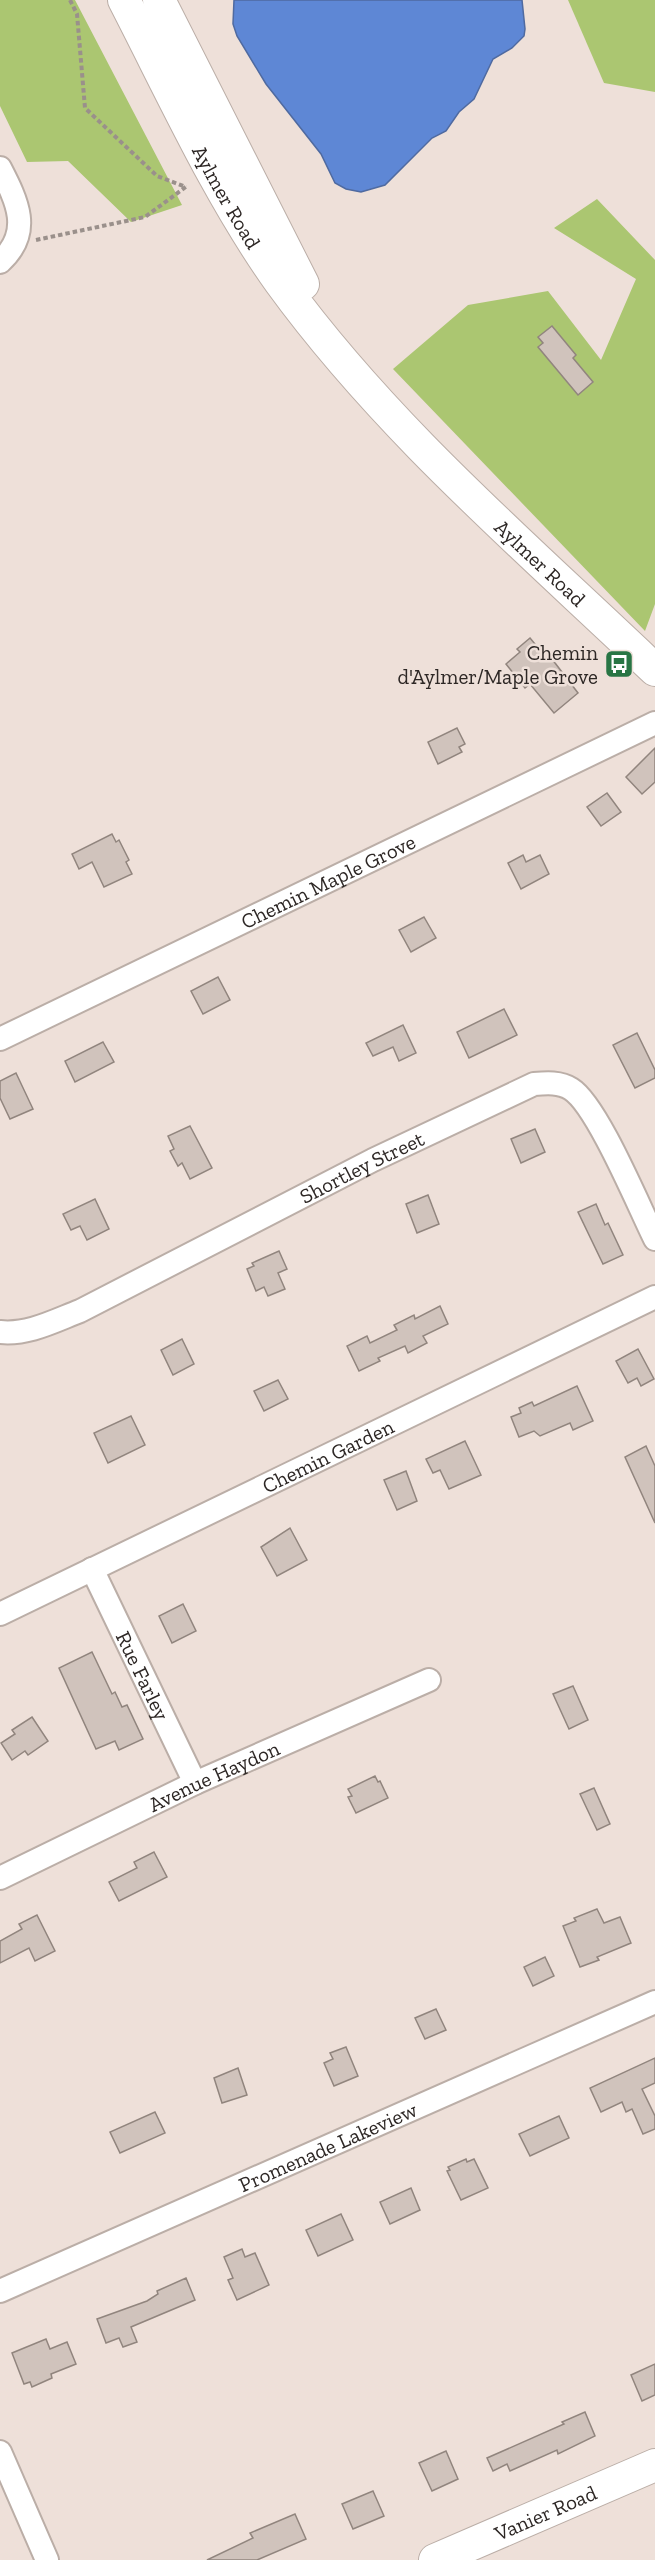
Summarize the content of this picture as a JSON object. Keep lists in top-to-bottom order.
{
  "streets": {
    "main road": ["Aylmer Road", "Vanier Road"],
    "street": [
      "Chemin Maple Grove",
      "Shortley Street",
      "Chemin Garden",
      "Rue Farley",
      "Avenue Haydon",
      "Promenade Lakeview"
    ]
  },
  "crossings": [
    ["Chemin Garden", "Rue Farley"],
    ["Rue Farley", "Avenue Haydon"]
  ],
  "places": {
    "bus stop": ["Chemin d'Aylmer/Maple Grove"]
  }
}
